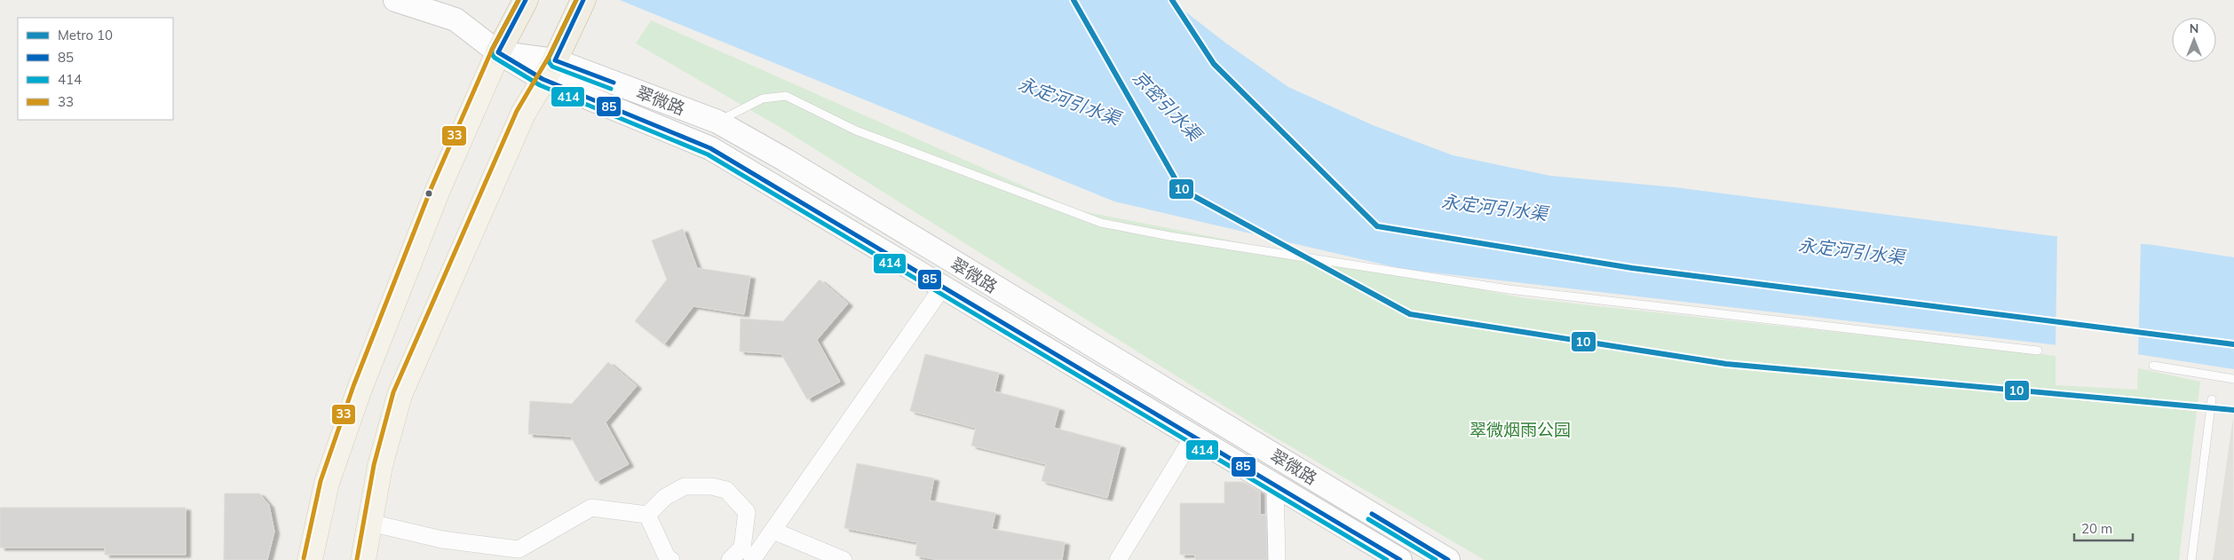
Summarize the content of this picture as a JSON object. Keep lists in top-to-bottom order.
{
  "streets": {
    "main road": ["翠微路"]
  },
  "water": ["永定河引水渠", "京密引水渠"],
  "parks": ["翠微烟雨公园"],
  "lines": [
    "metro line 10",
    "transit line 85",
    "transit line 414",
    "transit line 33"
  ],
  "legend": [
    "Metro 10",
    "85",
    "414",
    "33"
  ],
  "scale_bar": "20 m",
  "north": "top"
}
